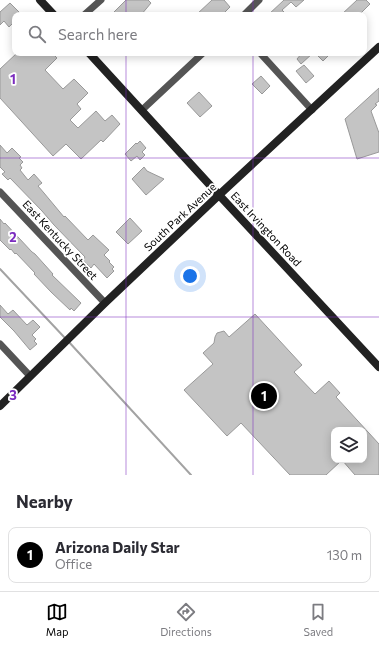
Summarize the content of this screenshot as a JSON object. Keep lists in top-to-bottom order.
{
  "streets": {
    "main road": ["South Park Avenue", "East Irvington Road"],
    "street": ["East Kentucky Street"]
  },
  "crossings": [
    ["South Park Avenue", "East Irvington Road"],
    ["South Park Avenue", "East Kentucky Street"]
  ],
  "page": {
    "search": "Search here",
    "pins": "1",
    "heading": "Nearby",
    "list": [
      {
        "mark": "1",
        "name": "Arizona Daily Star",
        "note": "Office",
        "value": "130 m"
      }
    ],
    "nav": ["Map", "Directions", "Saved"]
  },
  "grid": {
    "rows": ["1", "2", "3"]
  }
}
